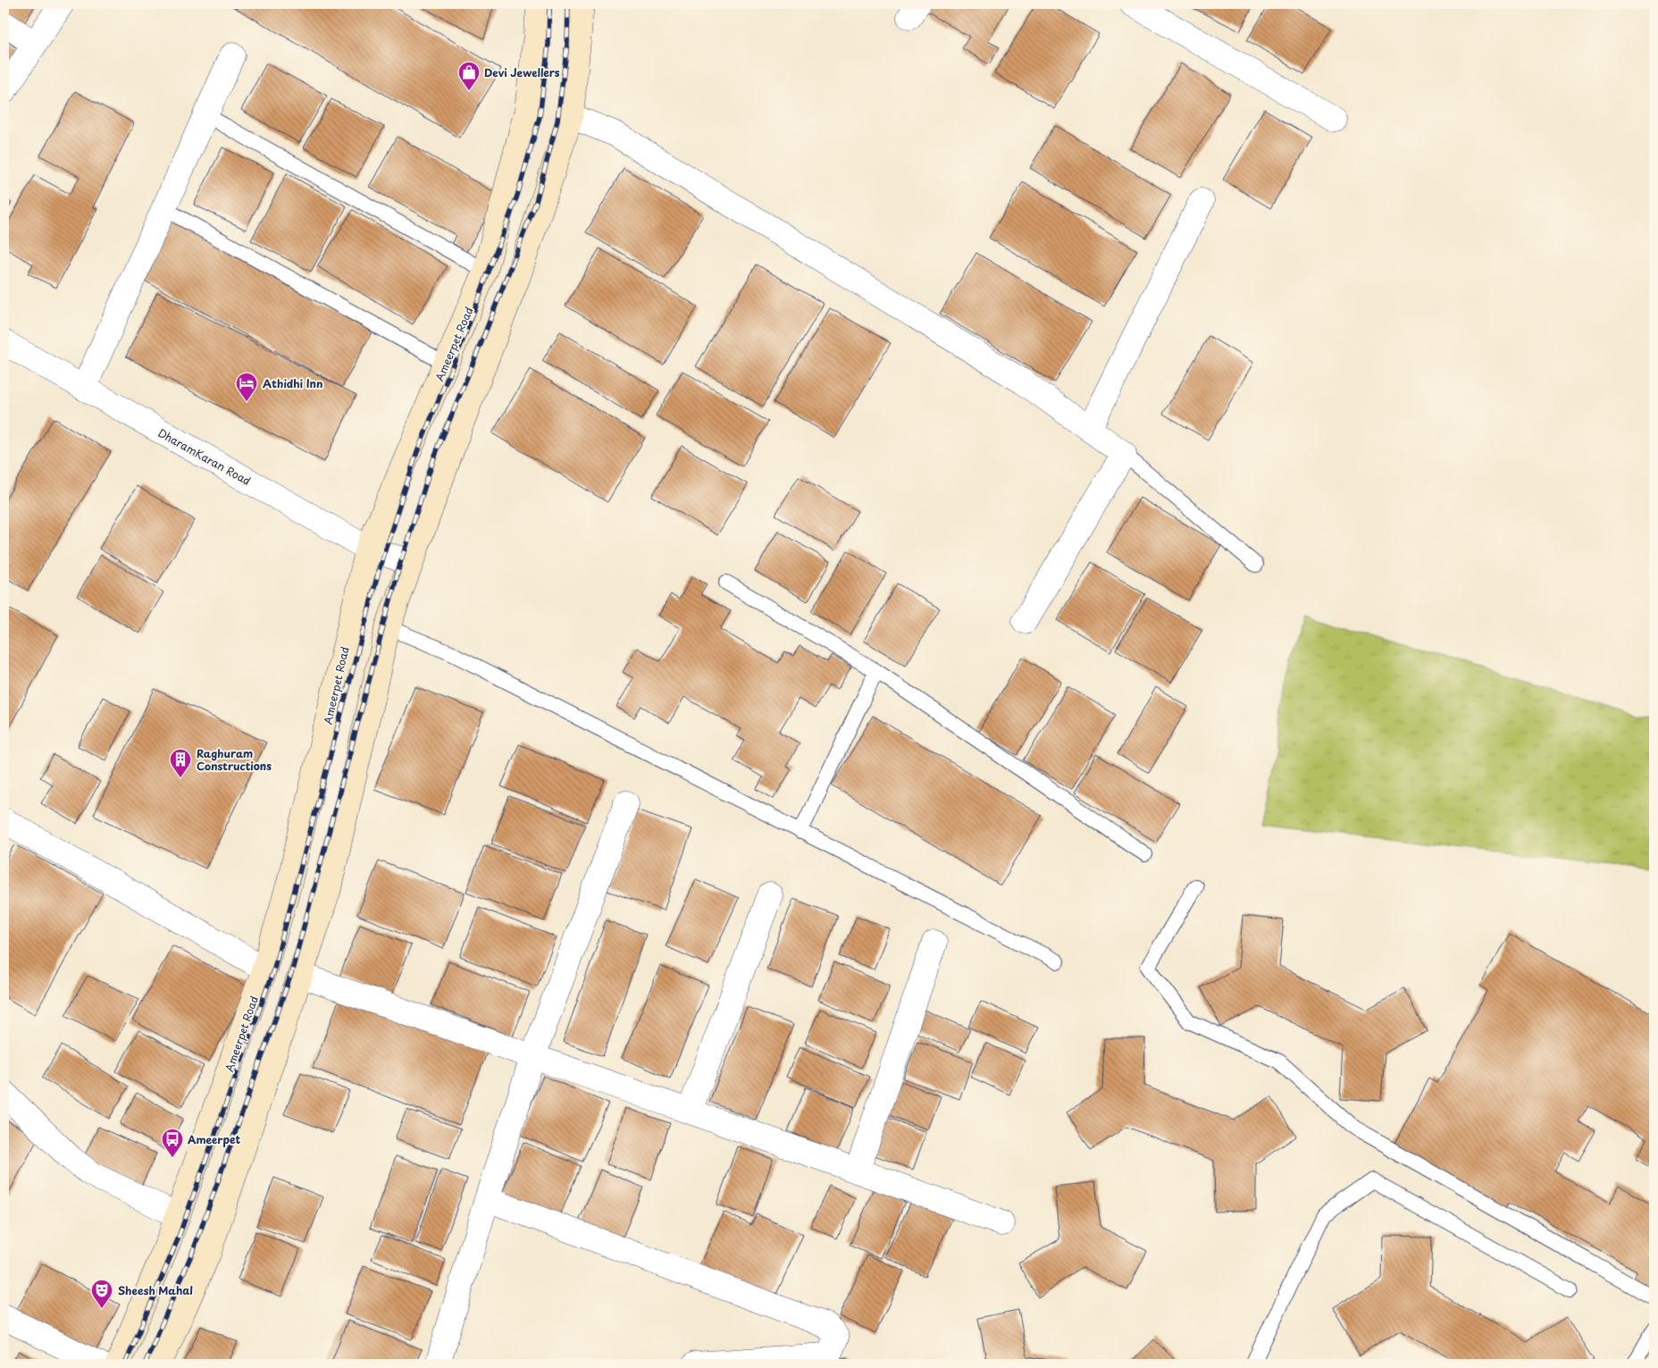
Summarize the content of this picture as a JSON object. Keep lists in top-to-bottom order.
{
  "streets": {
    "main road": ["Ameerpet Road"],
    "street": ["DharamKaran Road"]
  },
  "crossings": [
    ["Ameerpet Road", "DharamKaran Road"]
  ],
  "places": {
    "shop": ["Devi Jewellers"],
    "hotel": ["Athidhi Inn"],
    "building": ["Raghuram Constructions"],
    "bus stop": ["Ameerpet"],
    "theatre": ["Sheesh Mahal"]
  }
}
